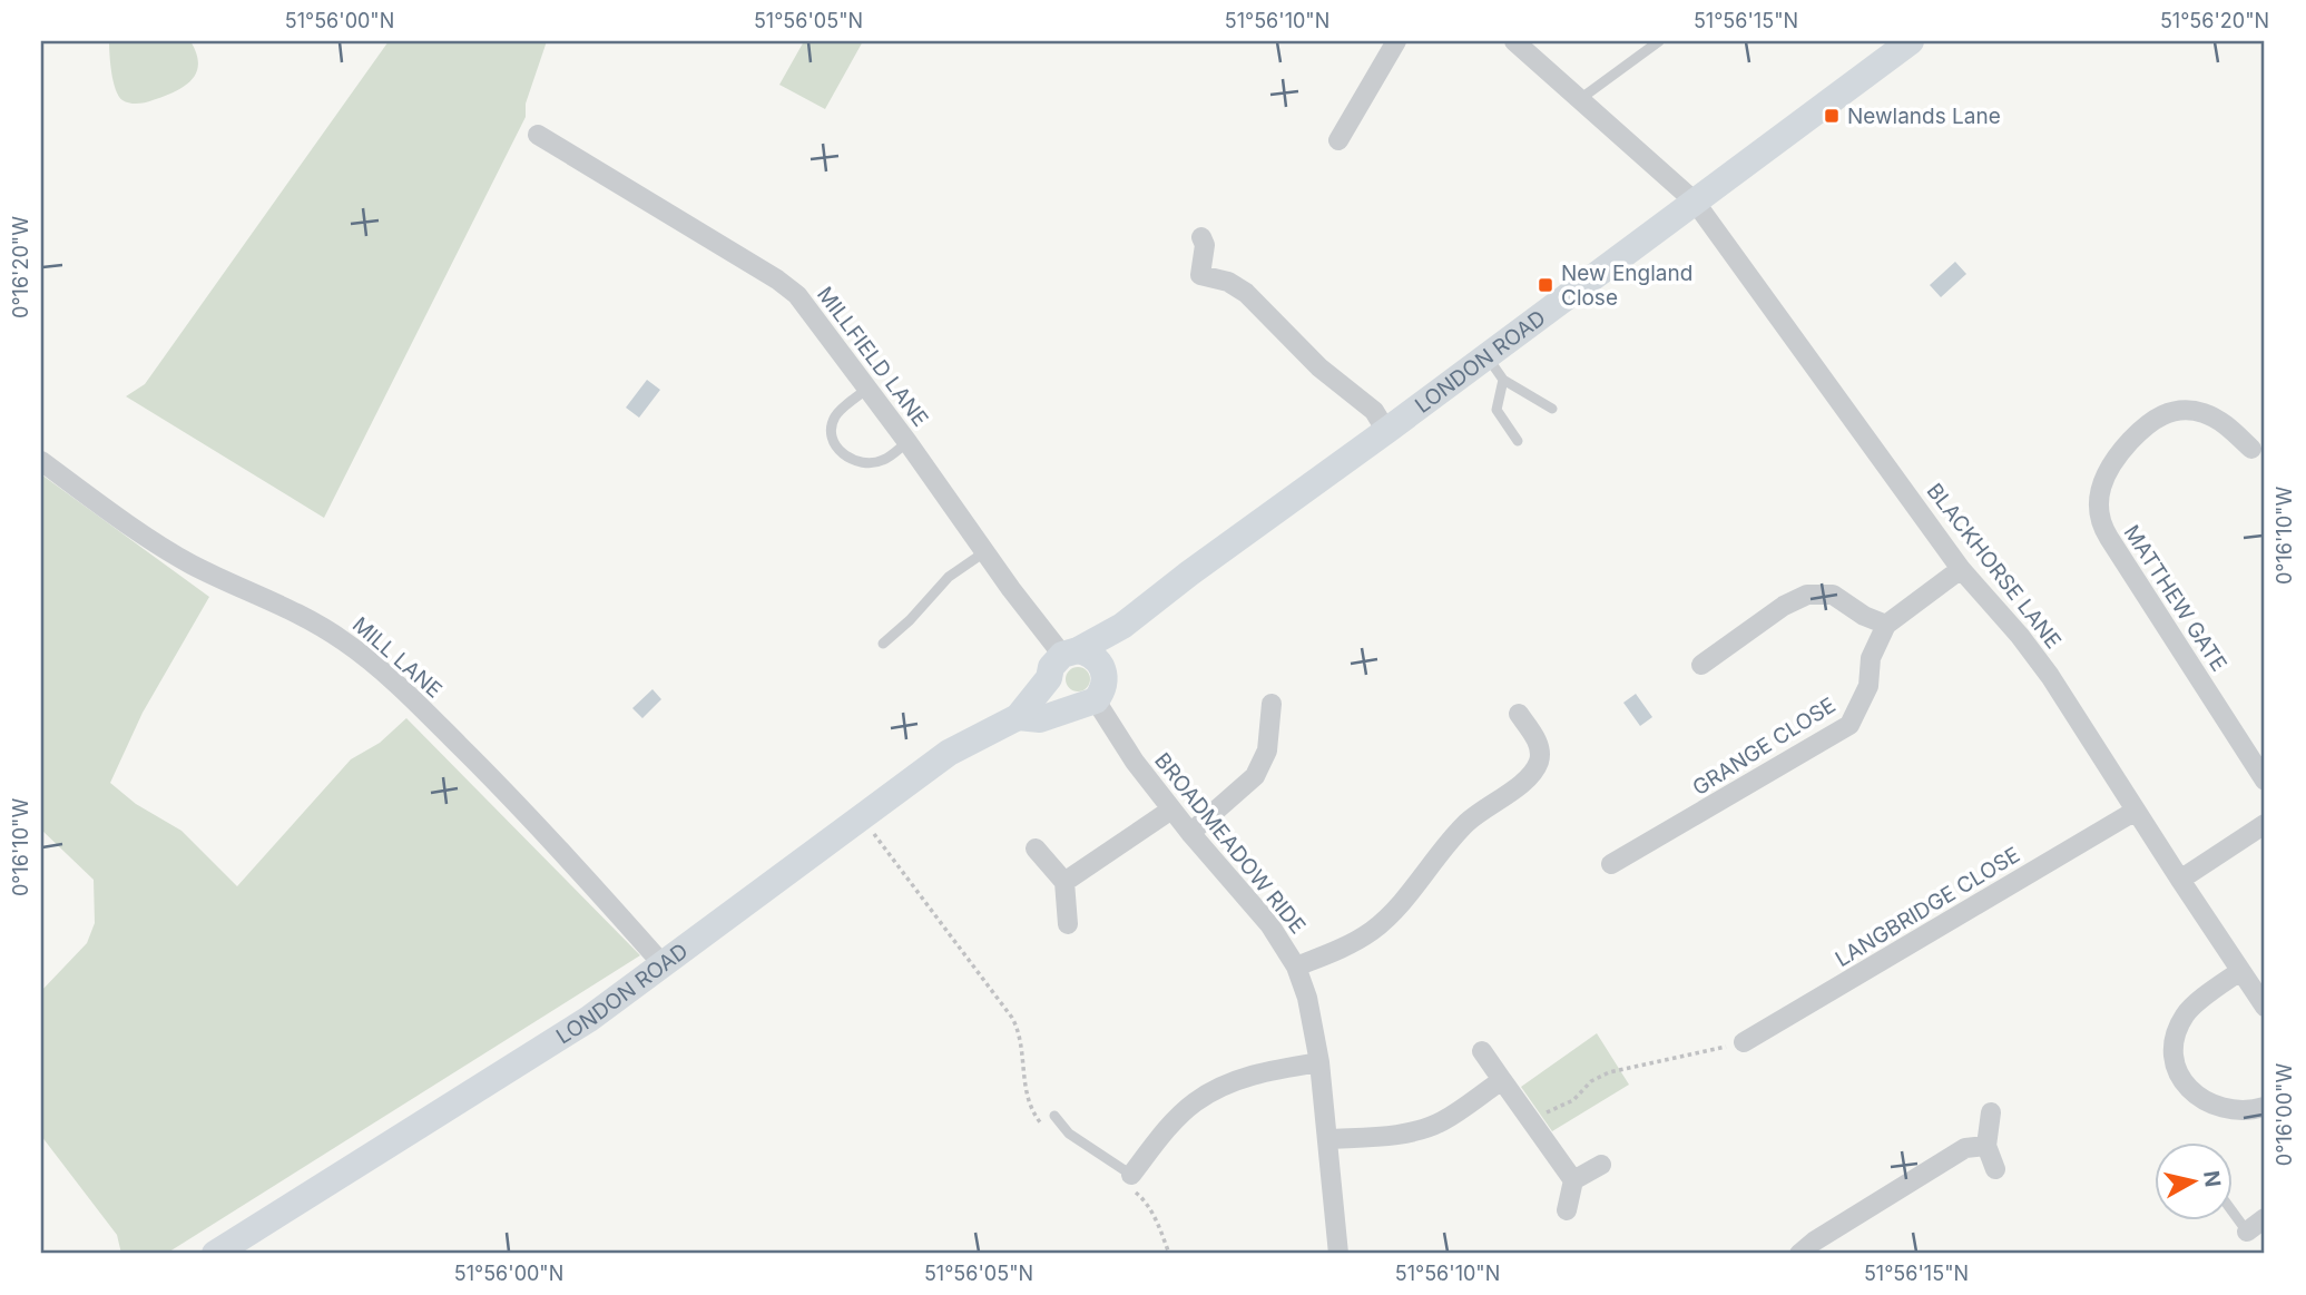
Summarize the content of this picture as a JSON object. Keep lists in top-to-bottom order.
{
  "streets": {
    "main road": ["LONDON ROAD"],
    "street": [
      "MILLFIELD LANE",
      "BLACKHORSE LANE",
      "MATTHEW GATE",
      "MILL LANE",
      "GRANGE CLOSE",
      "BROADMEADOW RIDE",
      "LANGBRIDGE CLOSE"
    ]
  },
  "crossings": [
    ["MILLFIELD LANE", "LONDON ROAD"],
    ["MILLFIELD LANE", "BROADMEADOW RIDE"],
    ["LONDON ROAD", "BLACKHORSE LANE"],
    ["LONDON ROAD", "MILL LANE"],
    ["LONDON ROAD", "BROADMEADOW RIDE"],
    ["BLACKHORSE LANE", "GRANGE CLOSE"],
    ["BLACKHORSE LANE", "LANGBRIDGE CLOSE"]
  ],
  "places": {
    "transit": ["Newlands Lane", "New England Close"]
  },
  "north": "right",
  "coordinates": [
    "51°56'00\"N",
    "51°56'05\"N",
    "51°56'10\"N",
    "51°56'15\"N",
    "51°56'20\"N",
    "0°16'20\"W",
    "0°16'10\"W",
    "0°16'00\"W"
  ]
}
